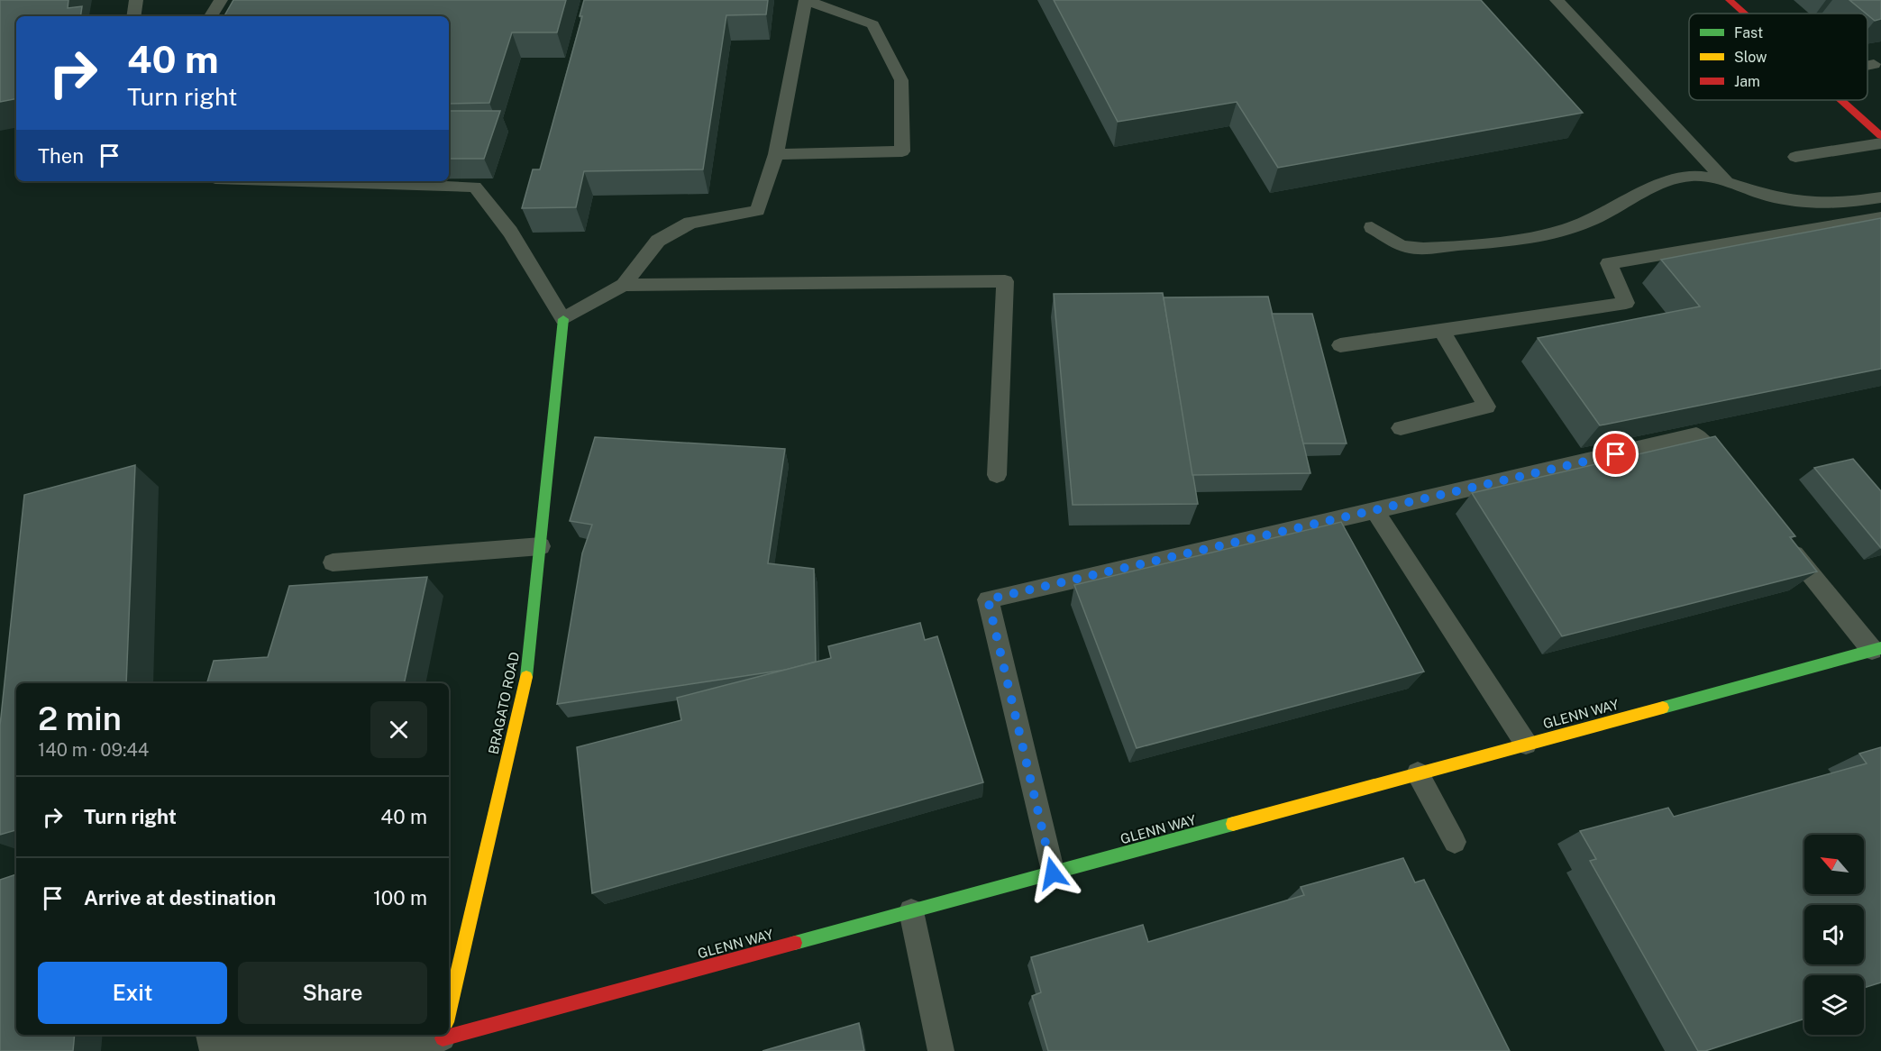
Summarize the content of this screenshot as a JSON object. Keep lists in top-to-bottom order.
{
  "streets": {
    "street": ["BRAGATO ROAD", "GLENN WAY"]
  },
  "legend": ["Fast", "Slow", "Jam"],
  "north": "top left",
  "page": {
    "turn": ["40 m", "Turn right"],
    "then": "Then",
    "heading": ["2 min", "140 m · 09:44"],
    "list": [
      {
        "name": "Turn right",
        "value": "40 m"
      },
      {
        "name": "Arrive at destination",
        "value": "100 m"
      }
    ],
    "buttons": ["Exit", "Share"]
  }
}
